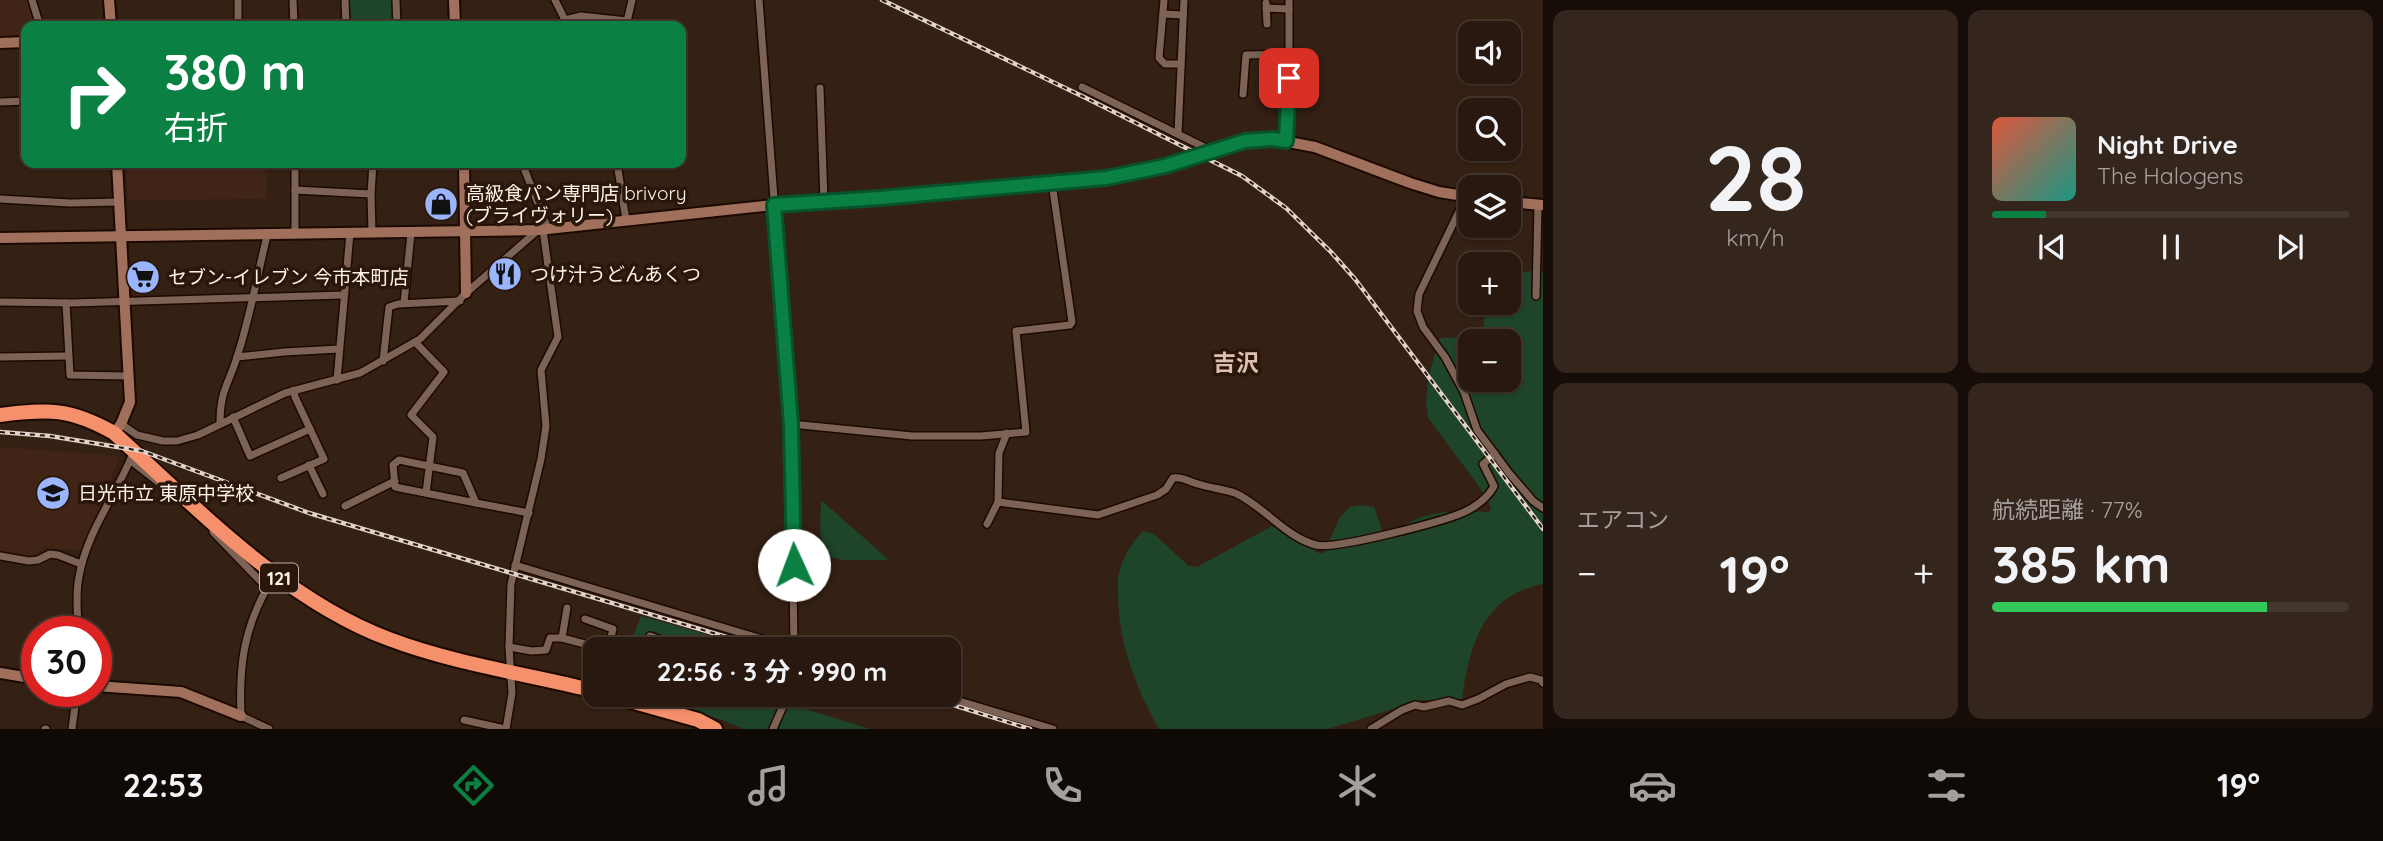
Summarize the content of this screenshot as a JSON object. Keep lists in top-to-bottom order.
{
  "streets": {
    "highway": ["121"]
  },
  "districts": ["吉沢"],
  "places": {
    "shop": ["高級食パン専門店 brivory (ブライヴォリー)"],
    "restaurant": ["つけ汁うどんあくつ"],
    "supermarket": ["セブン-イレブン 今市本町店"],
    "school or university": ["日光市立 東原中学校"]
  },
  "page": {
    "tile": [
      ["28", "km/h"],
      "エアコン",
      ["航続距離 · 77%", "385 km"]
    ],
    "map_buttons": ["+", "−"],
    "turn": ["380 m", "右折"],
    "song": ["Night Drive", "The Halogens"],
    "heat": ["−", "19°", "+"],
    "limit": "30",
    "trip": "22:56 · 3 分 · 990 m",
    "tabs": ["22:53", "19°"]
  }
}
